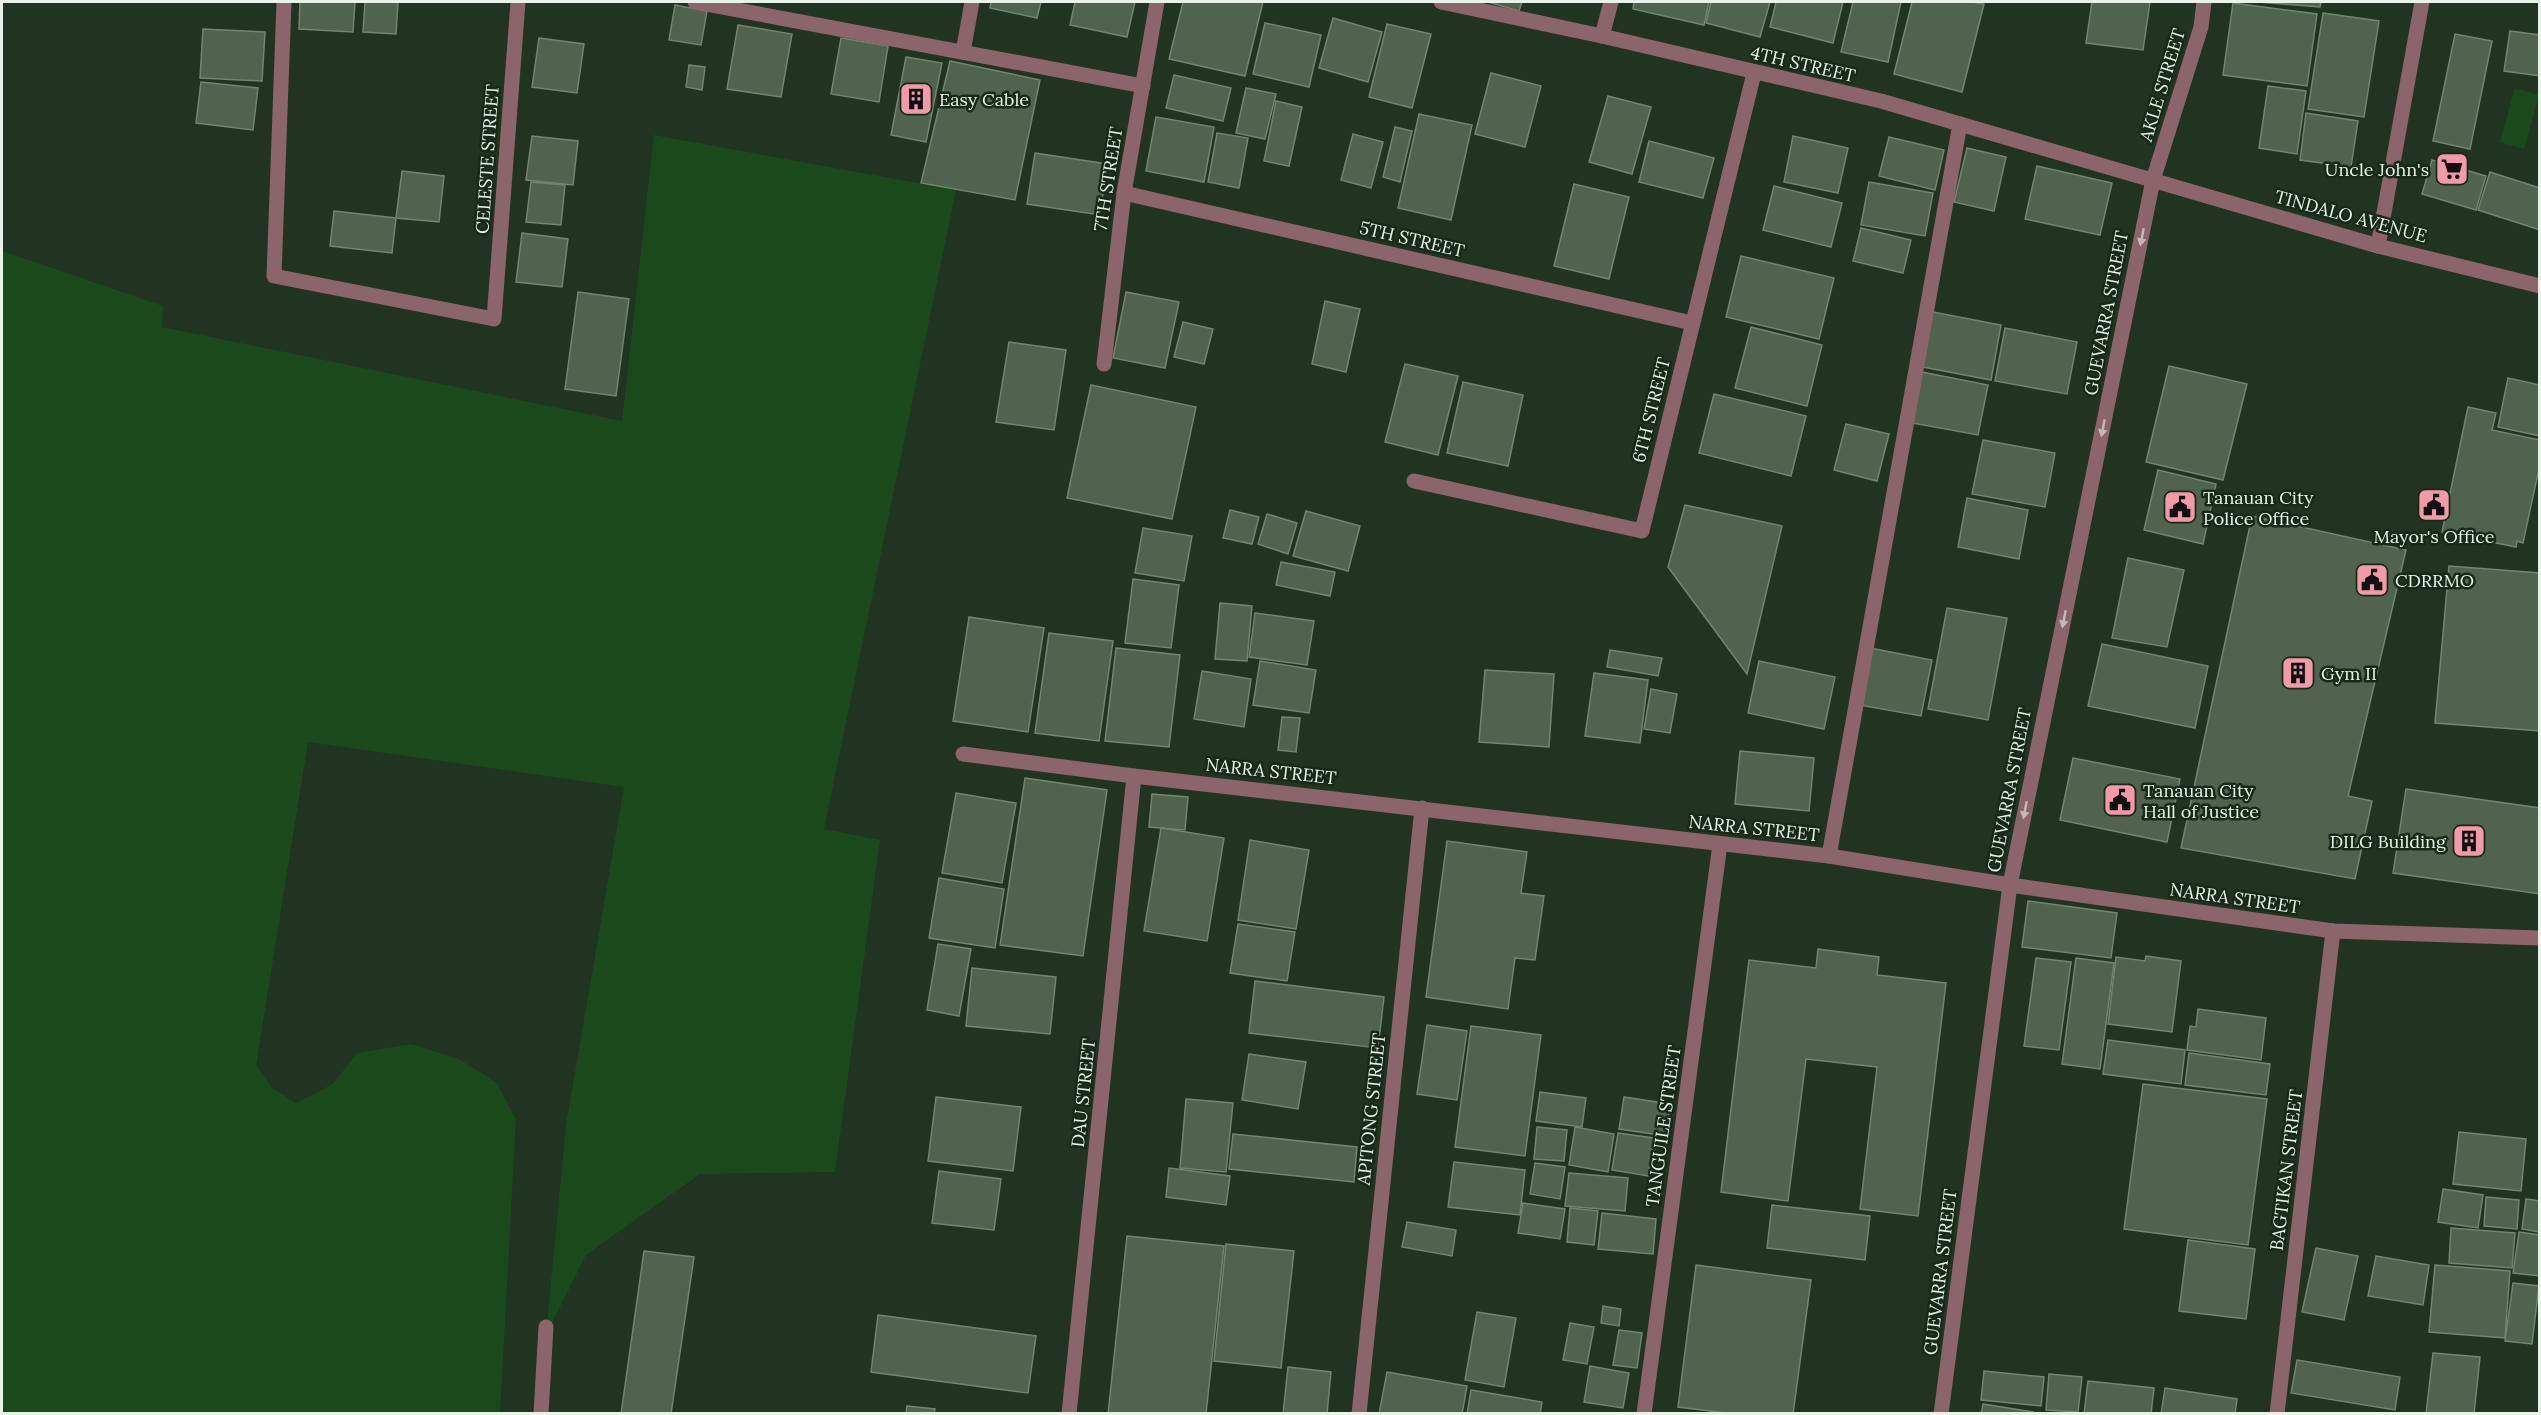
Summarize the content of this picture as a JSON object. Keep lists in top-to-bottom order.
{
  "streets": {
    "street": [
      "4TH STREET",
      "AKLE STREET",
      "CELESTE STREET",
      "7TH STREET",
      "TINDALO AVENUE",
      "5TH STREET",
      "GUEVARRA STREET",
      "6TH STREET",
      "NARRA STREET",
      "DAU STREET",
      "APITONG STREET",
      "TANGUILE STREET",
      "BAGTIKAN STREET"
    ]
  },
  "crossings": [
    ["4TH STREET", "AKLE STREET"],
    ["4TH STREET", "TINDALO AVENUE"],
    ["4TH STREET", "GUEVARRA STREET"],
    ["4TH STREET", "6TH STREET"],
    ["AKLE STREET", "TINDALO AVENUE"],
    ["AKLE STREET", "GUEVARRA STREET"],
    ["7TH STREET", "5TH STREET"],
    ["TINDALO AVENUE", "GUEVARRA STREET"],
    ["5TH STREET", "6TH STREET"],
    ["GUEVARRA STREET", "NARRA STREET"],
    ["NARRA STREET", "DAU STREET"],
    ["NARRA STREET", "APITONG STREET"],
    ["NARRA STREET", "TANGUILE STREET"],
    ["NARRA STREET", "BAGTIKAN STREET"]
  ],
  "one_way": ["GUEVARRA STREET"],
  "places": {
    "building": ["Easy Cable", "Gym II", "DILG Building"],
    "supermarket": ["Uncle John's"],
    "public building": [
      "Mayor's Office",
      "Tanauan City Police Office",
      "CDRRMO",
      "Tanauan City Hall of Justice"
    ]
  }
}
